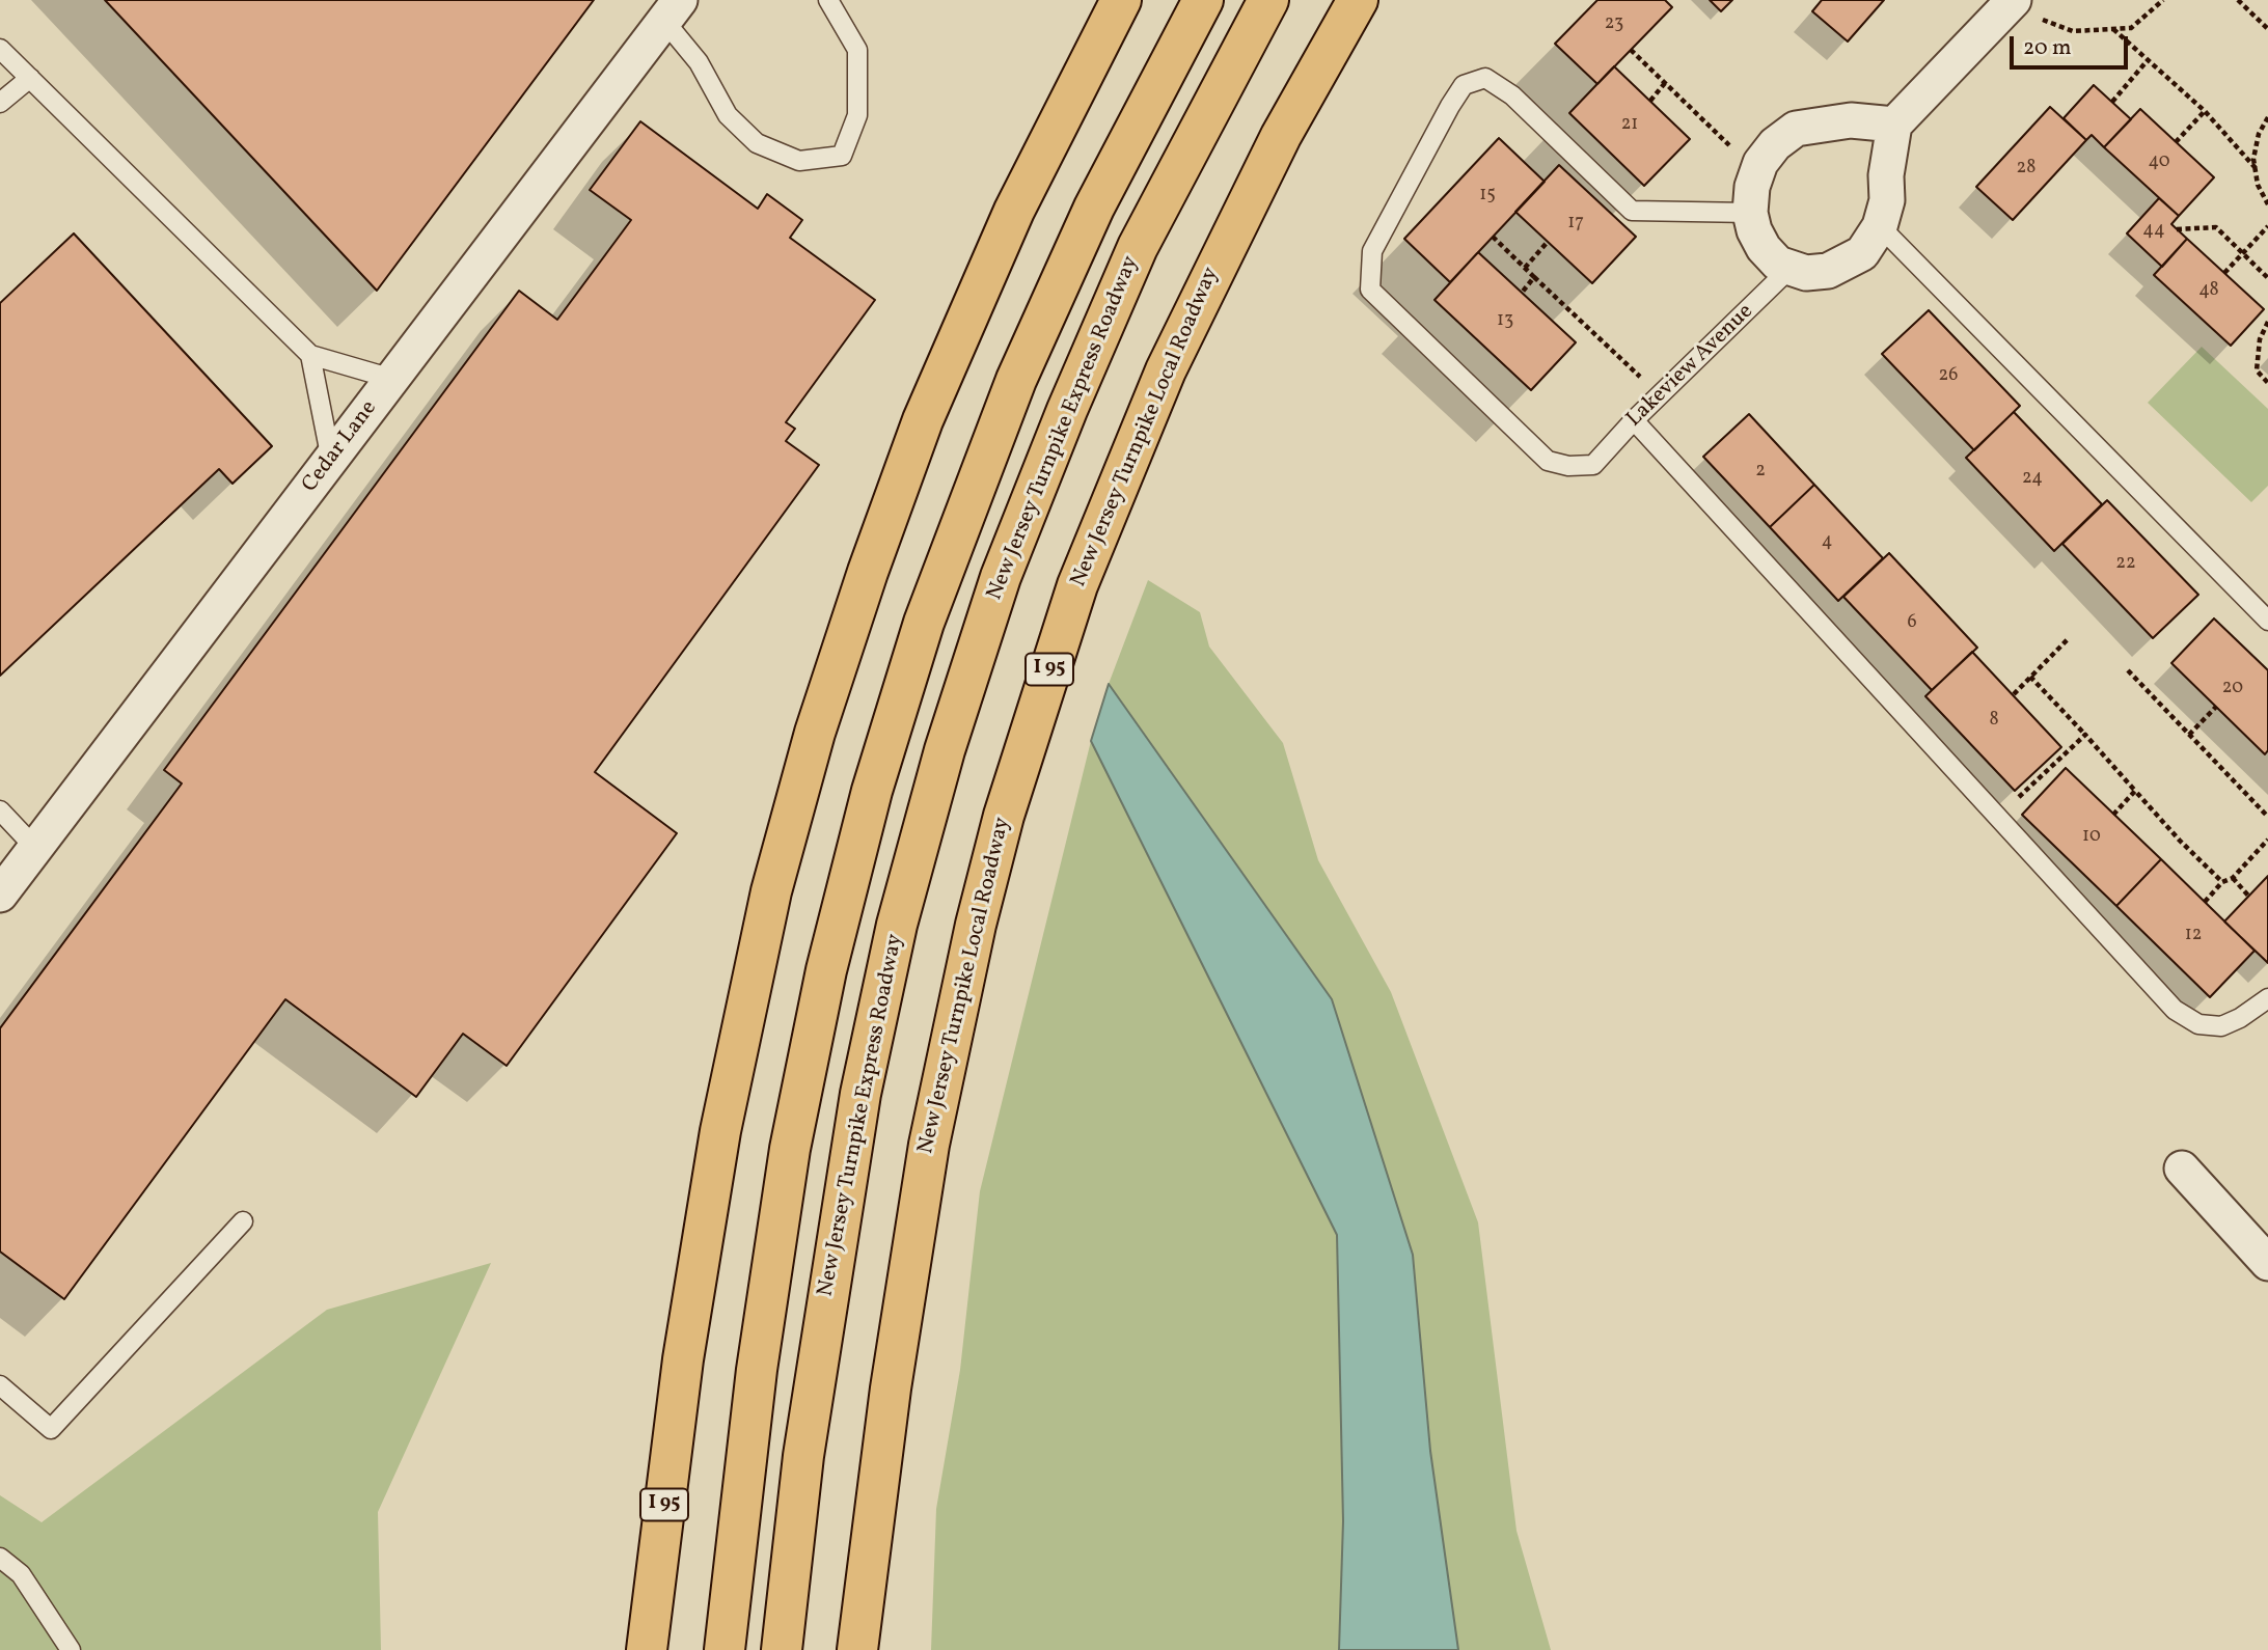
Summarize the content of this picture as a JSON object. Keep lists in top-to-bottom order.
{
  "streets": {
    "highway": ["New Jersey Turnpike Local Roadway", "New Jersey Turnpike Express Roadway", "I 95"],
    "street": ["Cedar Lane"],
    "lane": ["Lakeview Avenue"]
  },
  "house_numbers": [
    "23",
    "21",
    "40",
    "28",
    "15",
    "17",
    "44",
    "48",
    "13",
    "26",
    "2",
    "24",
    "4",
    "22",
    "6",
    "20",
    "8",
    "10",
    "12"
  ],
  "scale_bar": "20 m"
}
